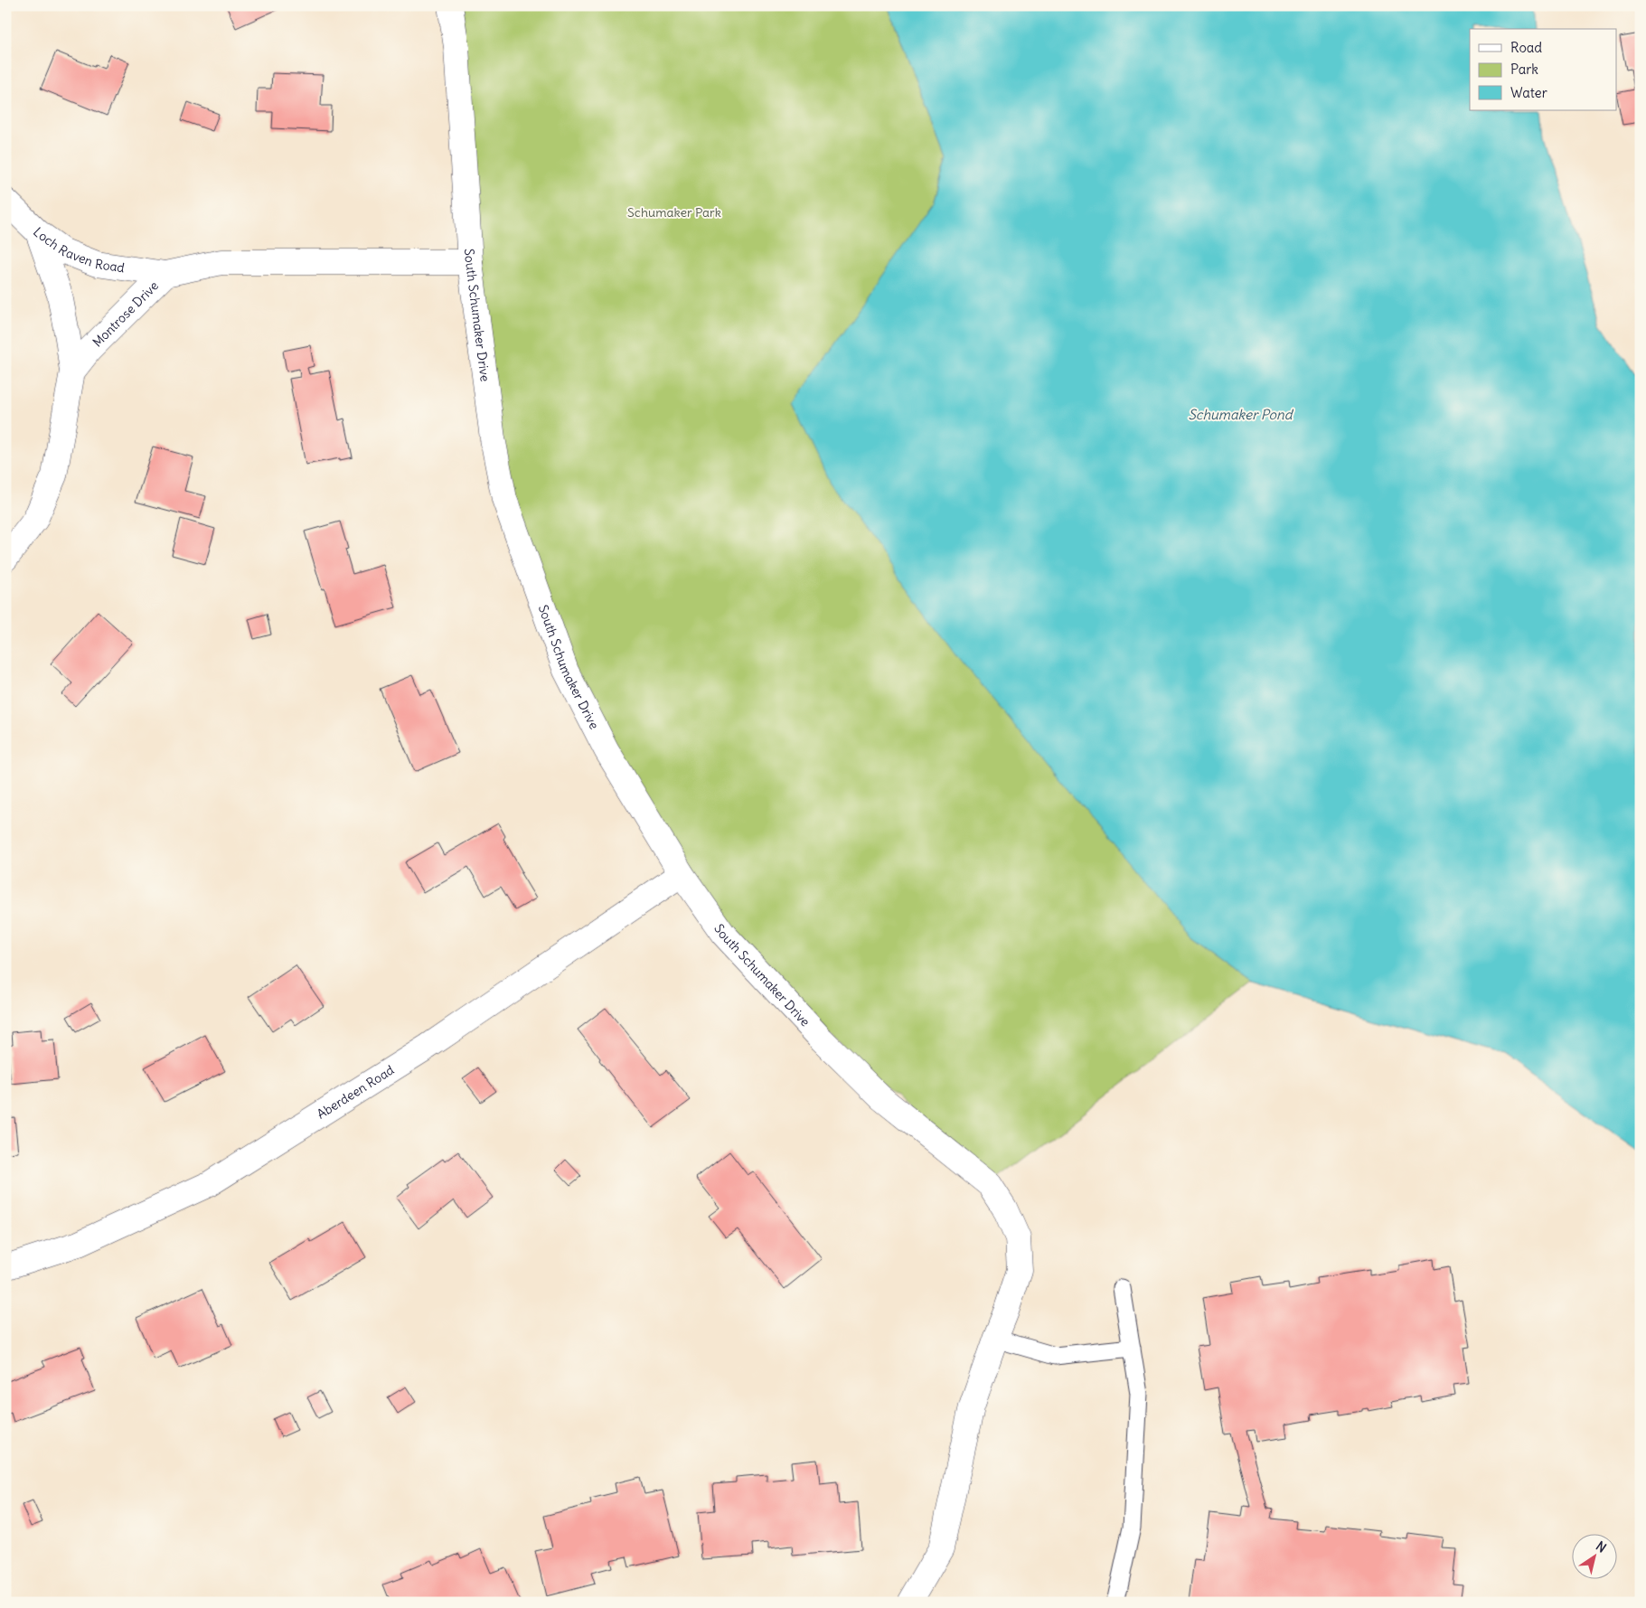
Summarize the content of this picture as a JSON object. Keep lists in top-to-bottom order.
{
  "streets": {
    "street": [
      "Loch Raven Road",
      "Montrose Drive",
      "South Schumaker Drive",
      "Aberdeen Road"
    ]
  },
  "crossings": [
    ["Loch Raven Road", "Montrose Drive"],
    ["Montrose Drive", "South Schumaker Drive"],
    ["South Schumaker Drive", "Aberdeen Road"]
  ],
  "water": ["Schumaker Pond"],
  "parks": ["Schumaker Park"],
  "legend": ["Road", "Park", "Water"],
  "north": "top right"
}
